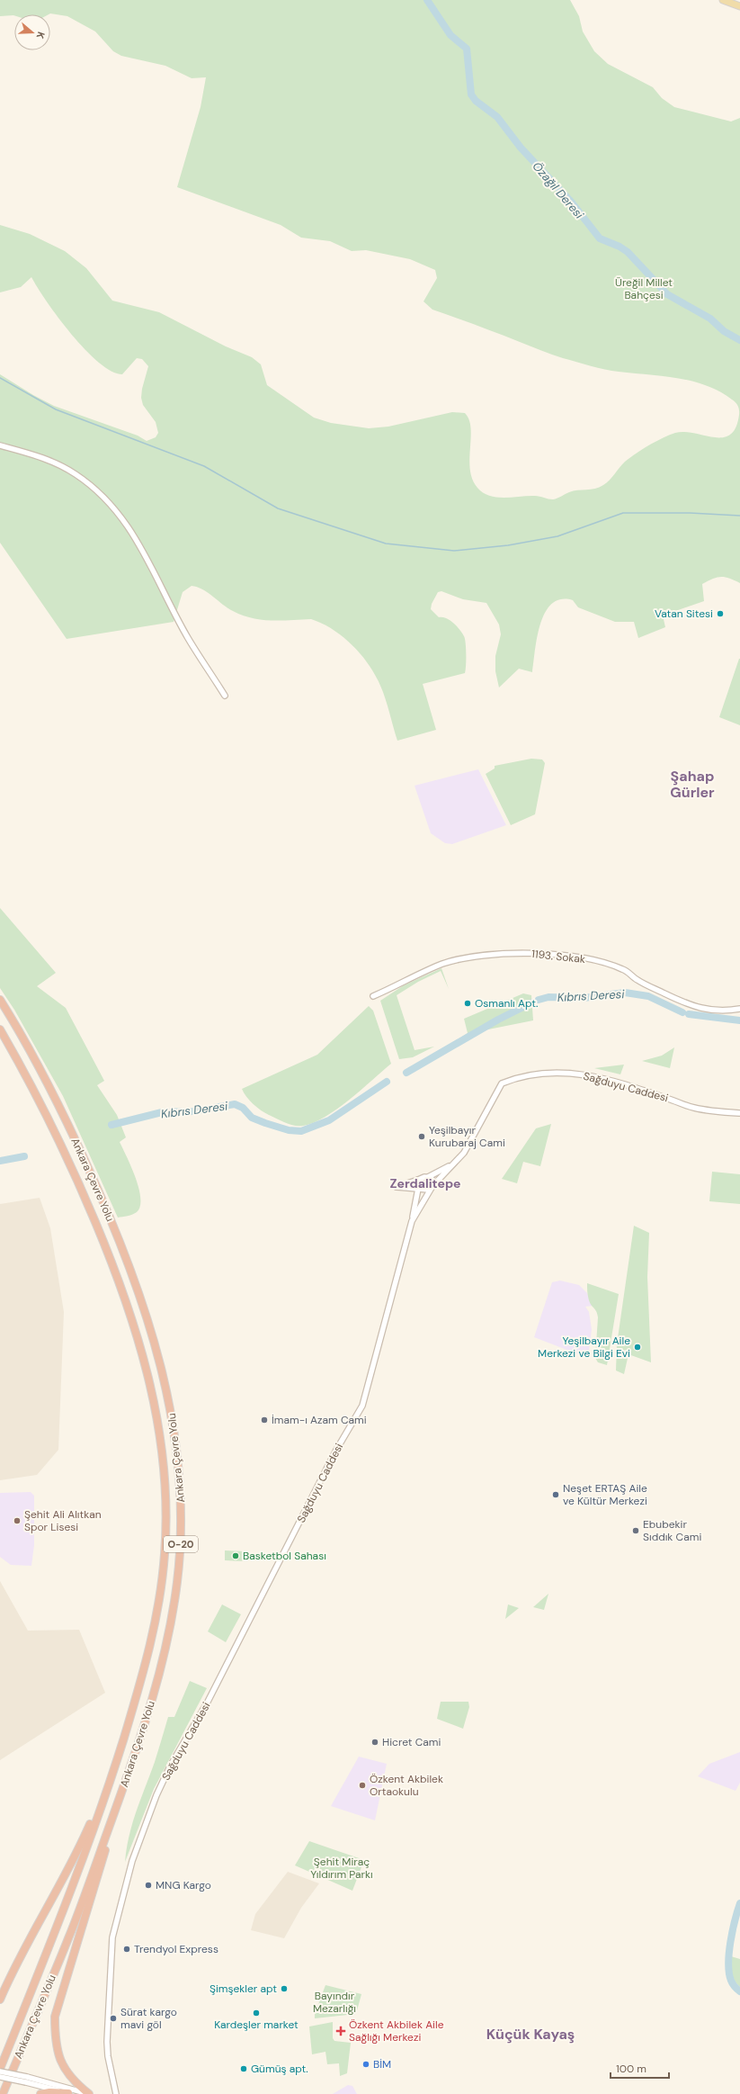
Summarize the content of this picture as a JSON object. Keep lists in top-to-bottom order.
{
  "streets": {
    "highway": ["Ankara Çevre Yolu", "O-20"],
    "street": ["1193. Sokak", "Sağduyu Caddesi"]
  },
  "districts": ["Şahap Gürler", "Zerdalitepe", "Küçük Kayaş"],
  "water": ["Özağıl Deresi", "Kıbrıs Deresi"],
  "parks": ["Üreğil Millet Bahçesi", "Şehit Miraç Yıldırım Parkı", "Bayındır Mezarlığı"],
  "places": {
    "other": [
      "Vatan Sitesi",
      "Osmanlı Apt.",
      "Yeşilbayır Kurubaraj Cami",
      "Yeşilbayır Aile Merkezi ve Bilgi Evi",
      "İmam-ı Azam Cami",
      "Neşet ERTAŞ Aile ve Kültür Merkezi",
      "Şehit Ali Alıtkan Spor Lisesi",
      "Ebubekir Sıddık Cami",
      "Basketbol Sahası",
      "Hicret Cami",
      "Özkent Akbilek Ortaokulu",
      "MNG Kargo",
      "Trendyol Express",
      "Şimşekler apt",
      "Kardeşler market",
      "Sürat kargo mavi göl",
      "BİM",
      "Gümüş apt."
    ],
    "health": ["Özkent Akbilek Aile Sağlığı Merkezi"]
  },
  "scale_bar": "100 m",
  "north": "right"
}
